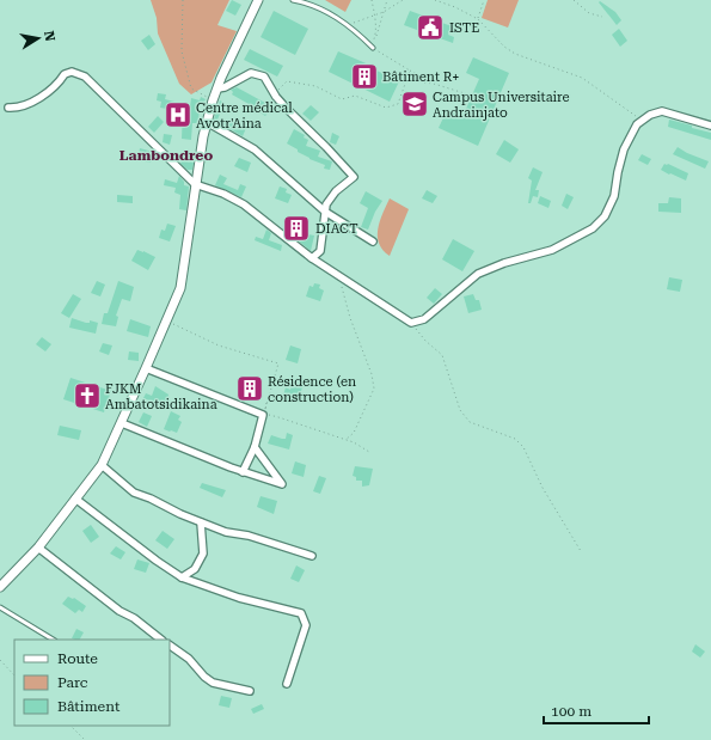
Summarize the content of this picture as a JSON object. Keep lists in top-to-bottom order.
{
  "districts": ["Lambondreo"],
  "places": {
    "public building": ["ISTE"],
    "building": ["Bâtiment R+", "DIACT", "Résidence (en construction)"],
    "school or university": ["Campus Universitaire Andrainjato"],
    "hospital": ["Centre médical Avotr'Aina"],
    "church": ["FJKM Ambatotsidikaina"]
  },
  "legend": ["Route", "Parc", "Bâtiment"],
  "scale_bar": "100 m",
  "north": "right"
}
